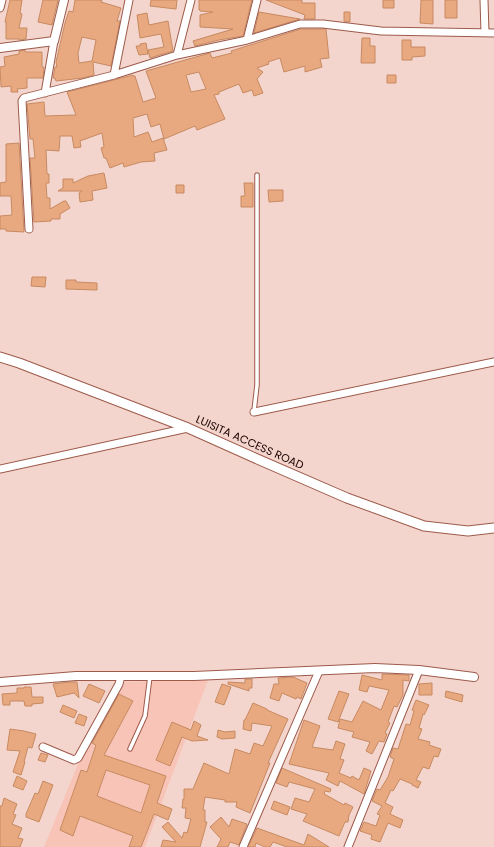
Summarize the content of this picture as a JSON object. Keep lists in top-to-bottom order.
{
  "streets": {
    "main road": ["LUISITA ACCESS ROAD"]
  }
}
